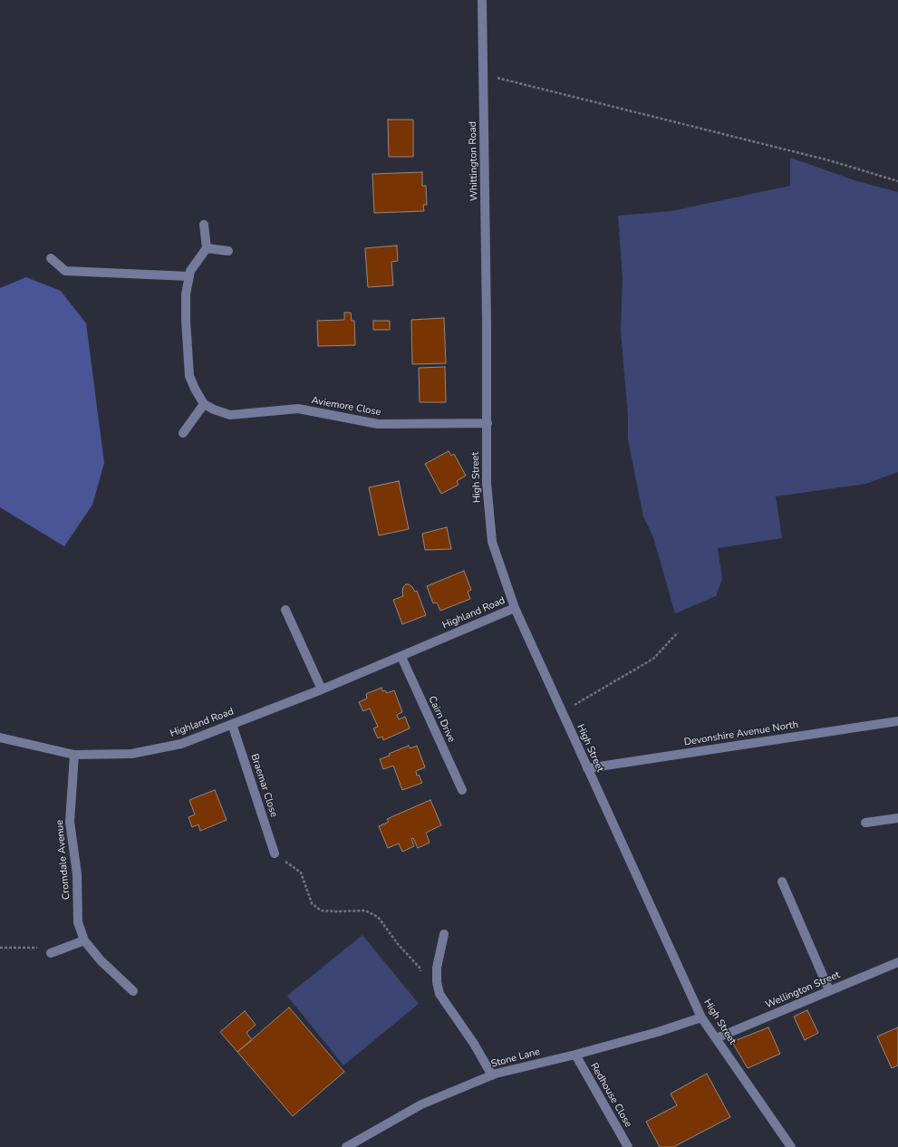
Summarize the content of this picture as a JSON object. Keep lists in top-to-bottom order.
{
  "streets": {
    "street": [
      "Whittington Road",
      "Aviemore Close",
      "High Street",
      "Highland Road",
      "Cairn Drive",
      "Devonshire Avenue North",
      "Braemar Close",
      "Cromdale Avenue",
      "Wellington Street",
      "Stone Lane",
      "Redhouse Close"
    ]
  },
  "crossings": [
    ["Whittington Road", "High Street"],
    ["Aviemore Close", "High Street"],
    ["High Street", "Highland Road"],
    ["High Street", "Devonshire Avenue North"],
    ["High Street", "Wellington Street"],
    ["High Street", "Stone Lane"],
    ["Highland Road", "Cairn Drive"],
    ["Highland Road", "Braemar Close"],
    ["Highland Road", "Cromdale Avenue"],
    ["Stone Lane", "Redhouse Close"]
  ]
}
